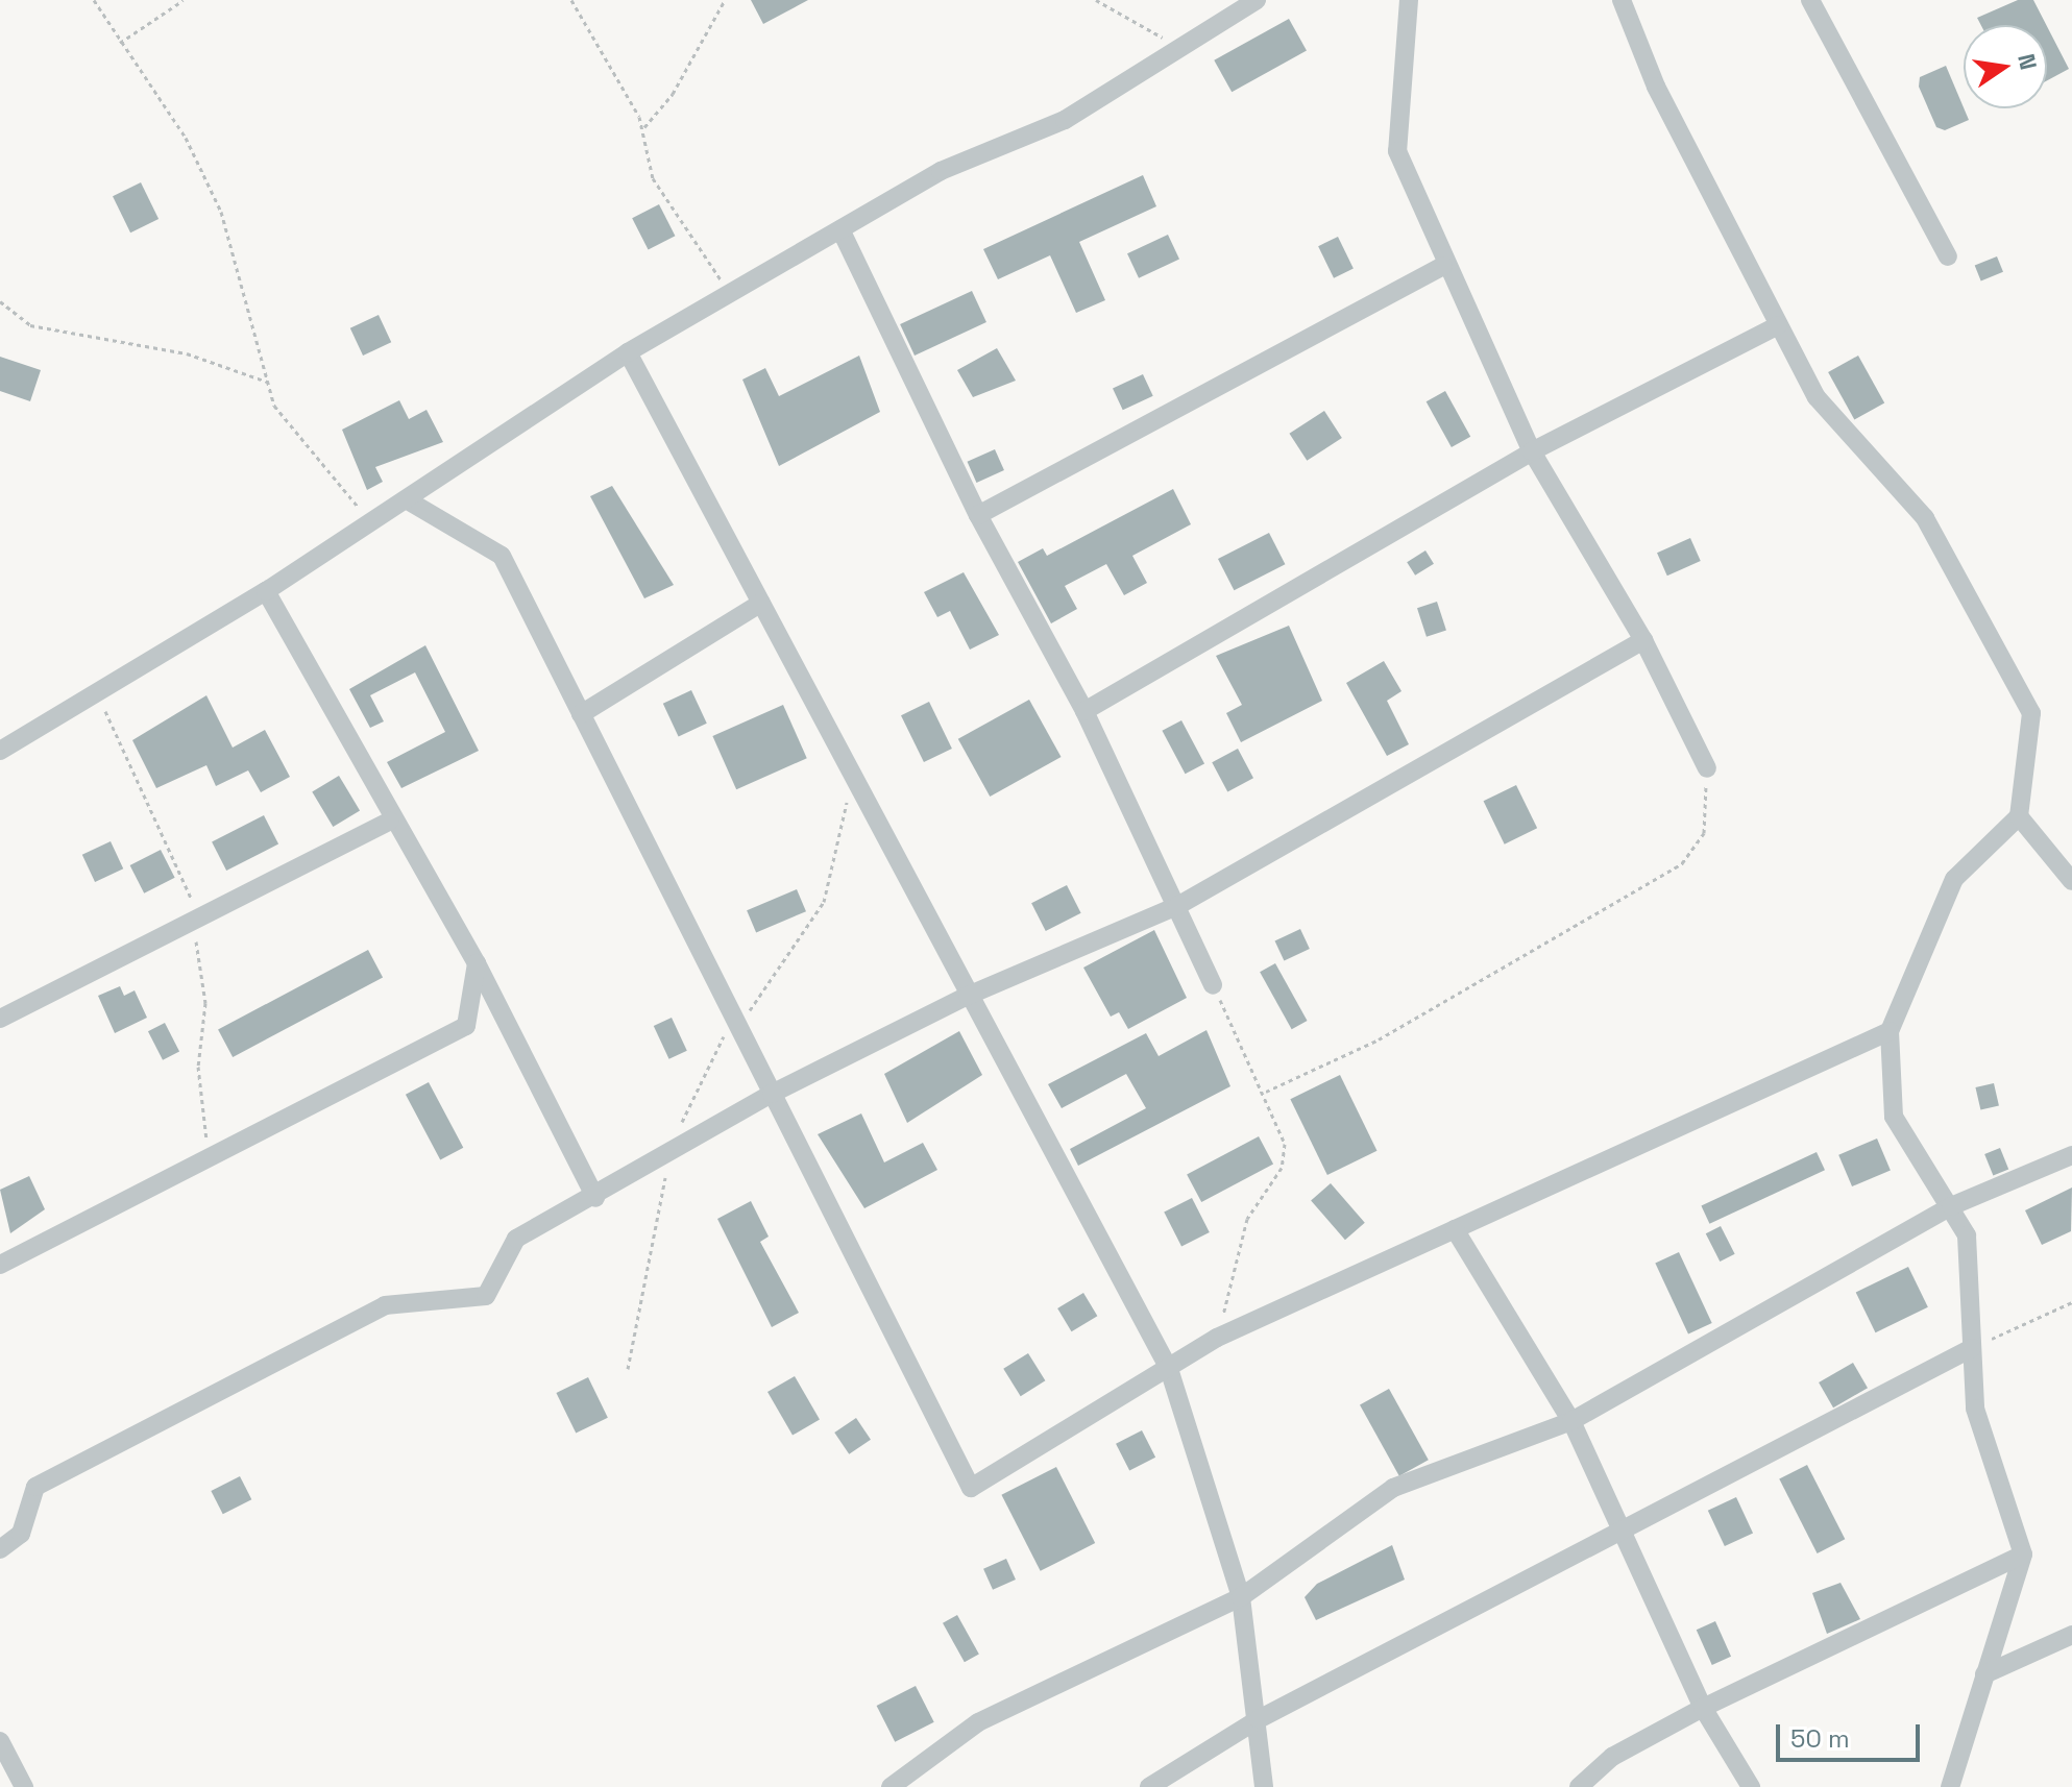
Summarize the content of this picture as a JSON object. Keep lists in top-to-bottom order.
{
  "scale_bar": "50 m",
  "north": "right"
}
